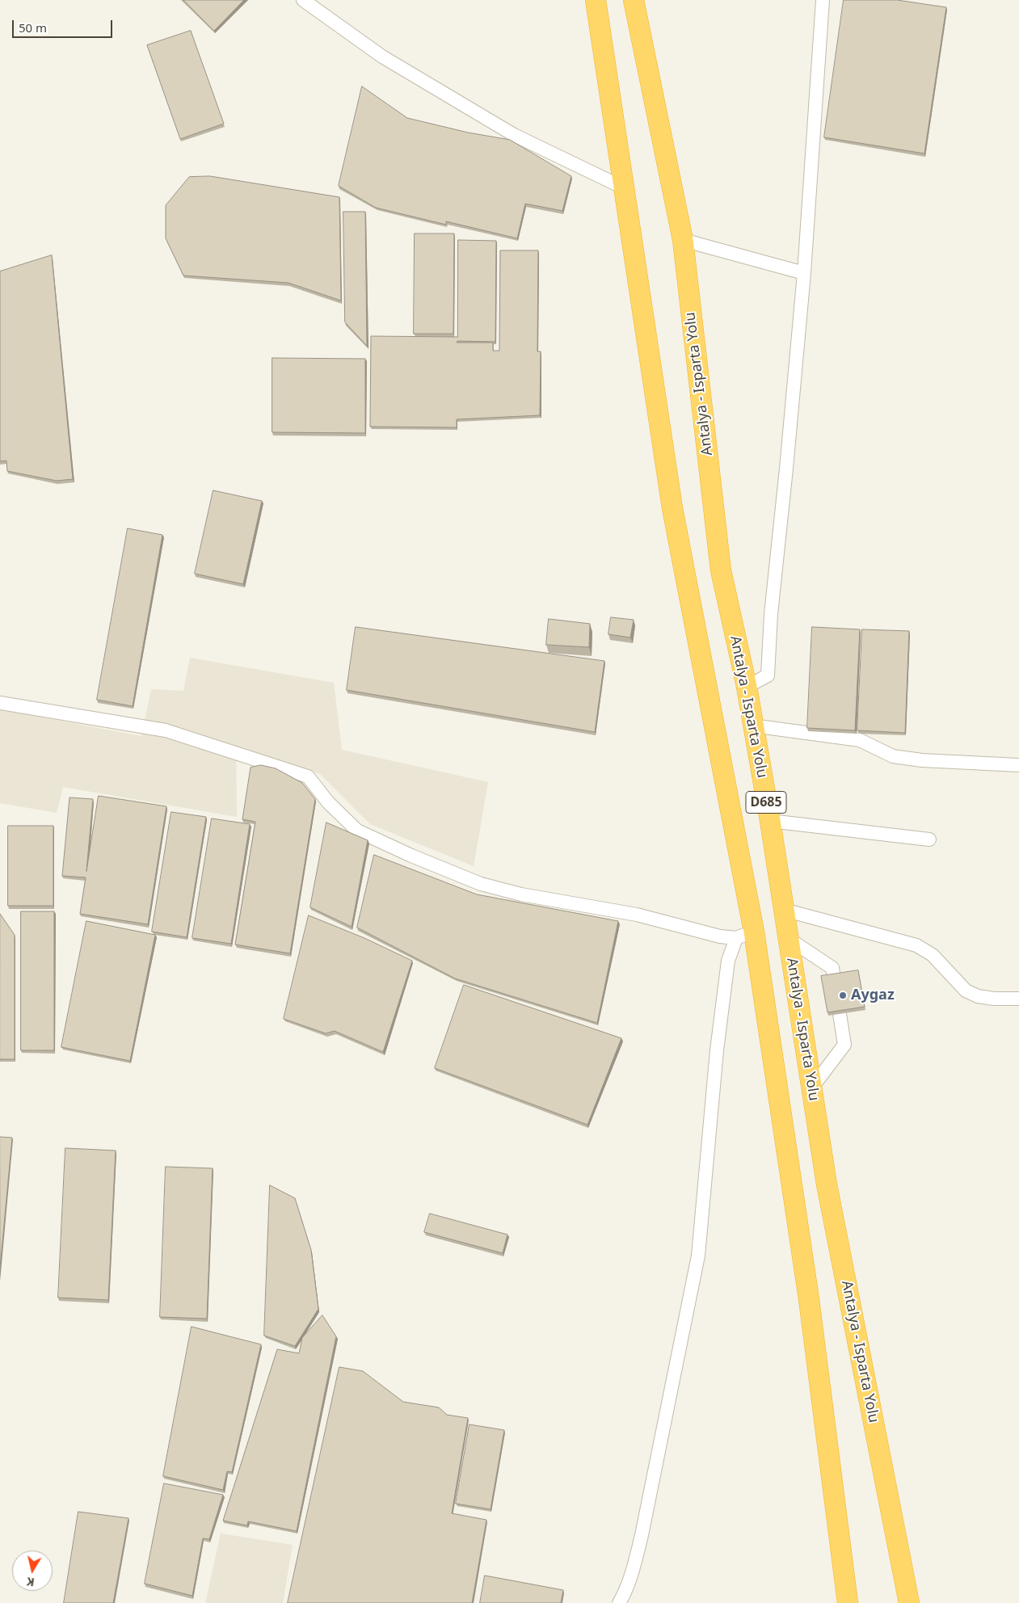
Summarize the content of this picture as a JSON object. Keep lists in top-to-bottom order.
{
  "streets": {
    "highway": ["Antalya - Isparta Yolu", "D685"]
  },
  "places": ["Aygaz"],
  "scale_bar": "50 m",
  "north": "bottom"
}
